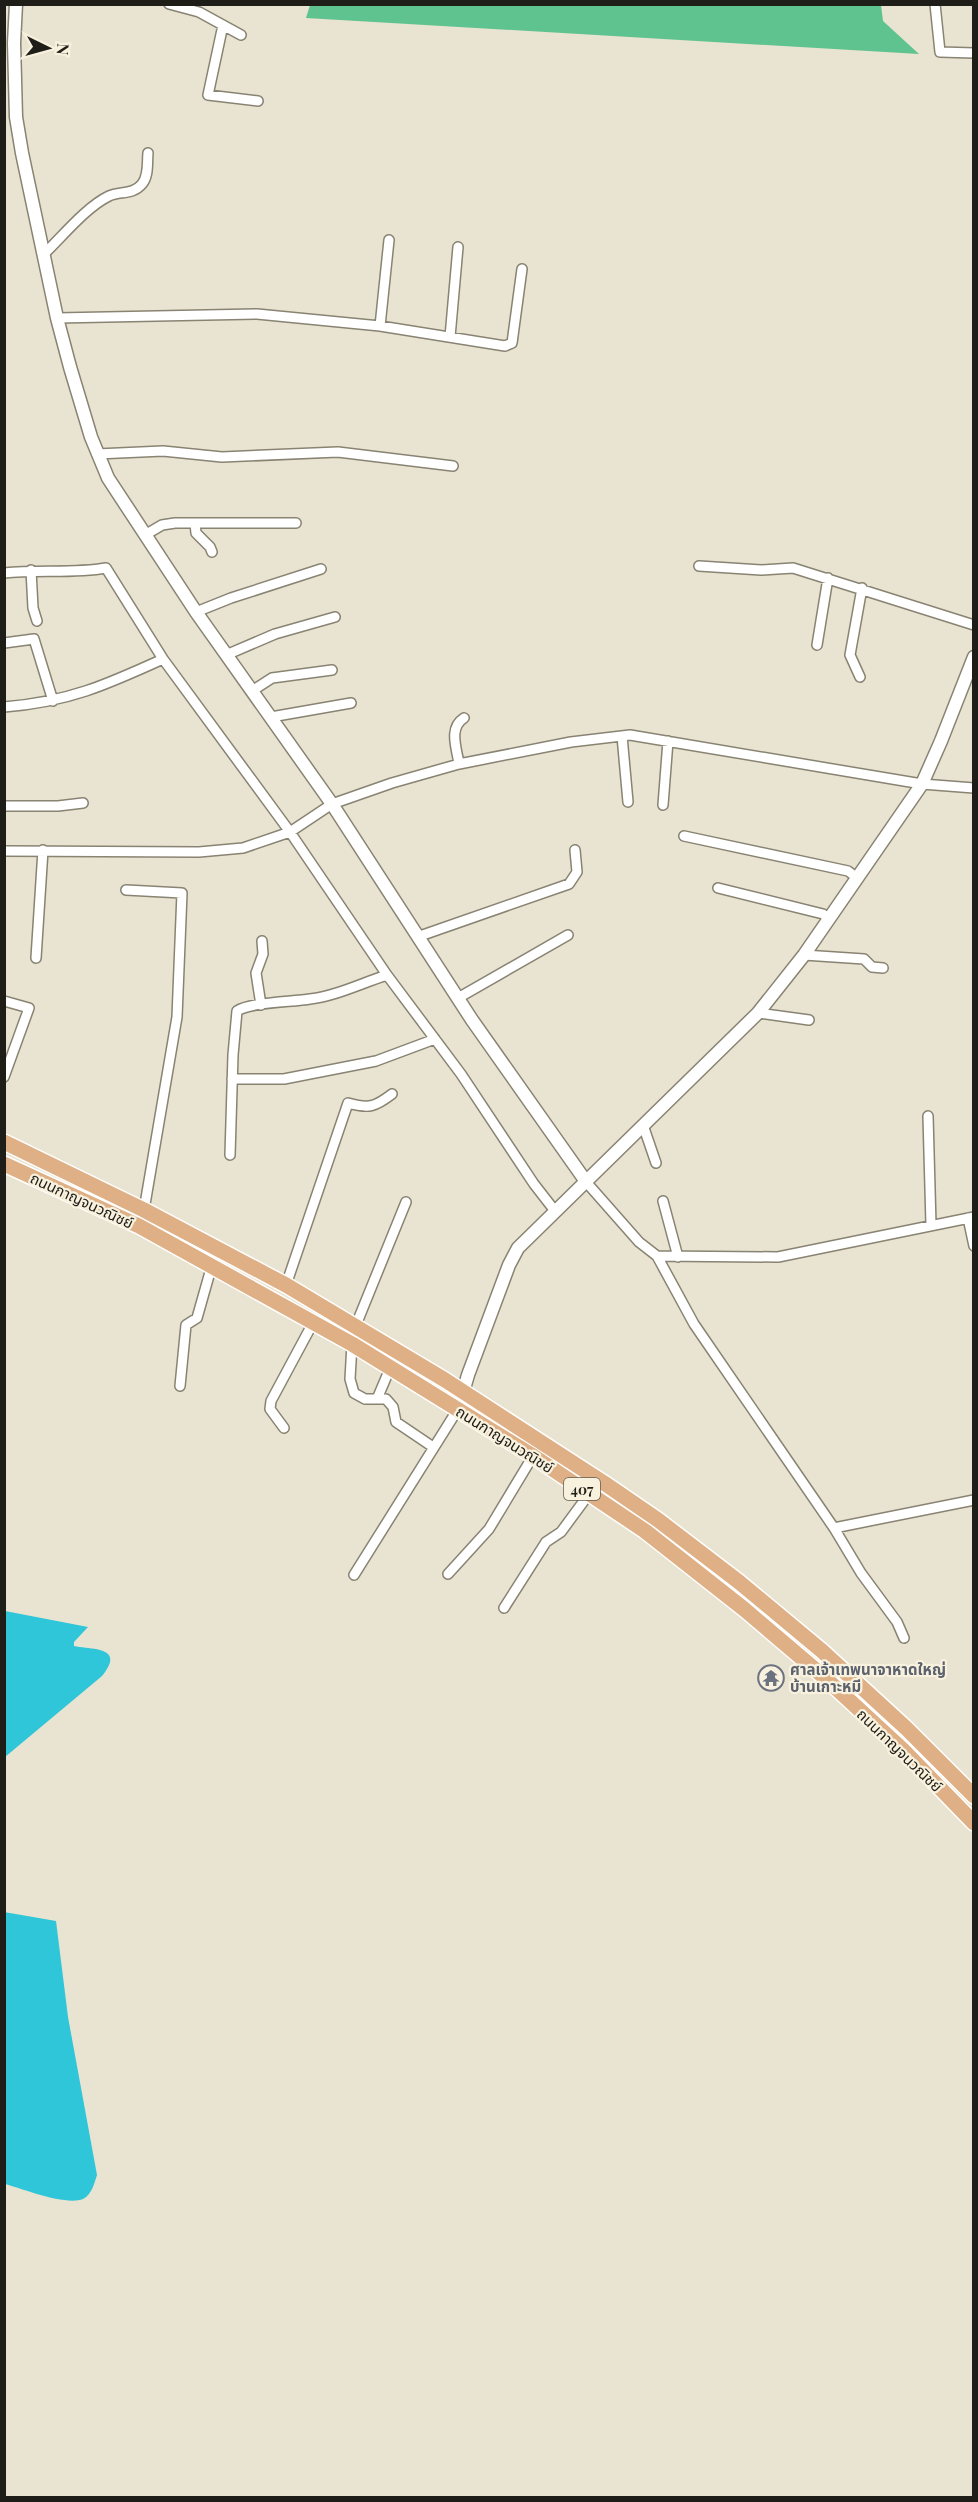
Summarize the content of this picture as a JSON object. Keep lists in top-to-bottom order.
{
  "streets": {
    "main road": ["ถนนกาญจนวณิชย์", "407"]
  },
  "places": {
    "temple": ["ศาลเจ้าเทพนาจาหาดใหญ่ บ้านเกาะหมี"]
  },
  "north": "right"
}
